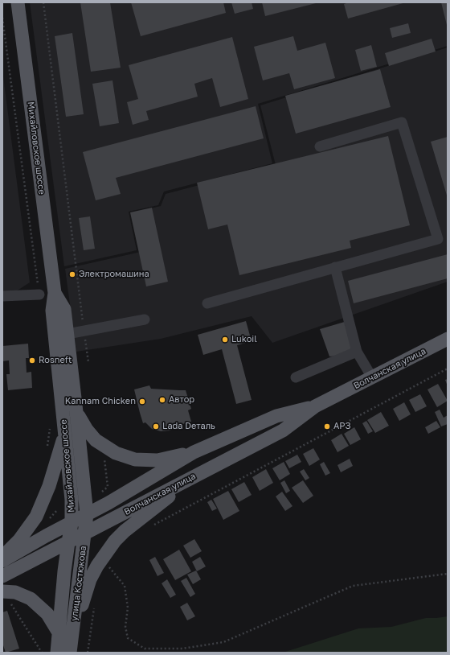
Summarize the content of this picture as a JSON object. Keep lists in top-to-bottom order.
{
  "streets": {
    "main road": ["Михайловское шоссе", "Волчанская улица", "улица Костюкова"]
  },
  "crossings": [
    ["Михайловское шоссе", "Волчанская улица"],
    ["Михайловское шоссе", "улица Костюкова"],
    ["Волчанская улица", "улица Костюкова"]
  ],
  "places": [
    "Электромашина",
    "Lukoil",
    "Rosneft",
    "Автор",
    "Kannam Chicken",
    "Lada Dеталь",
    "АРЗ"
  ]
}
